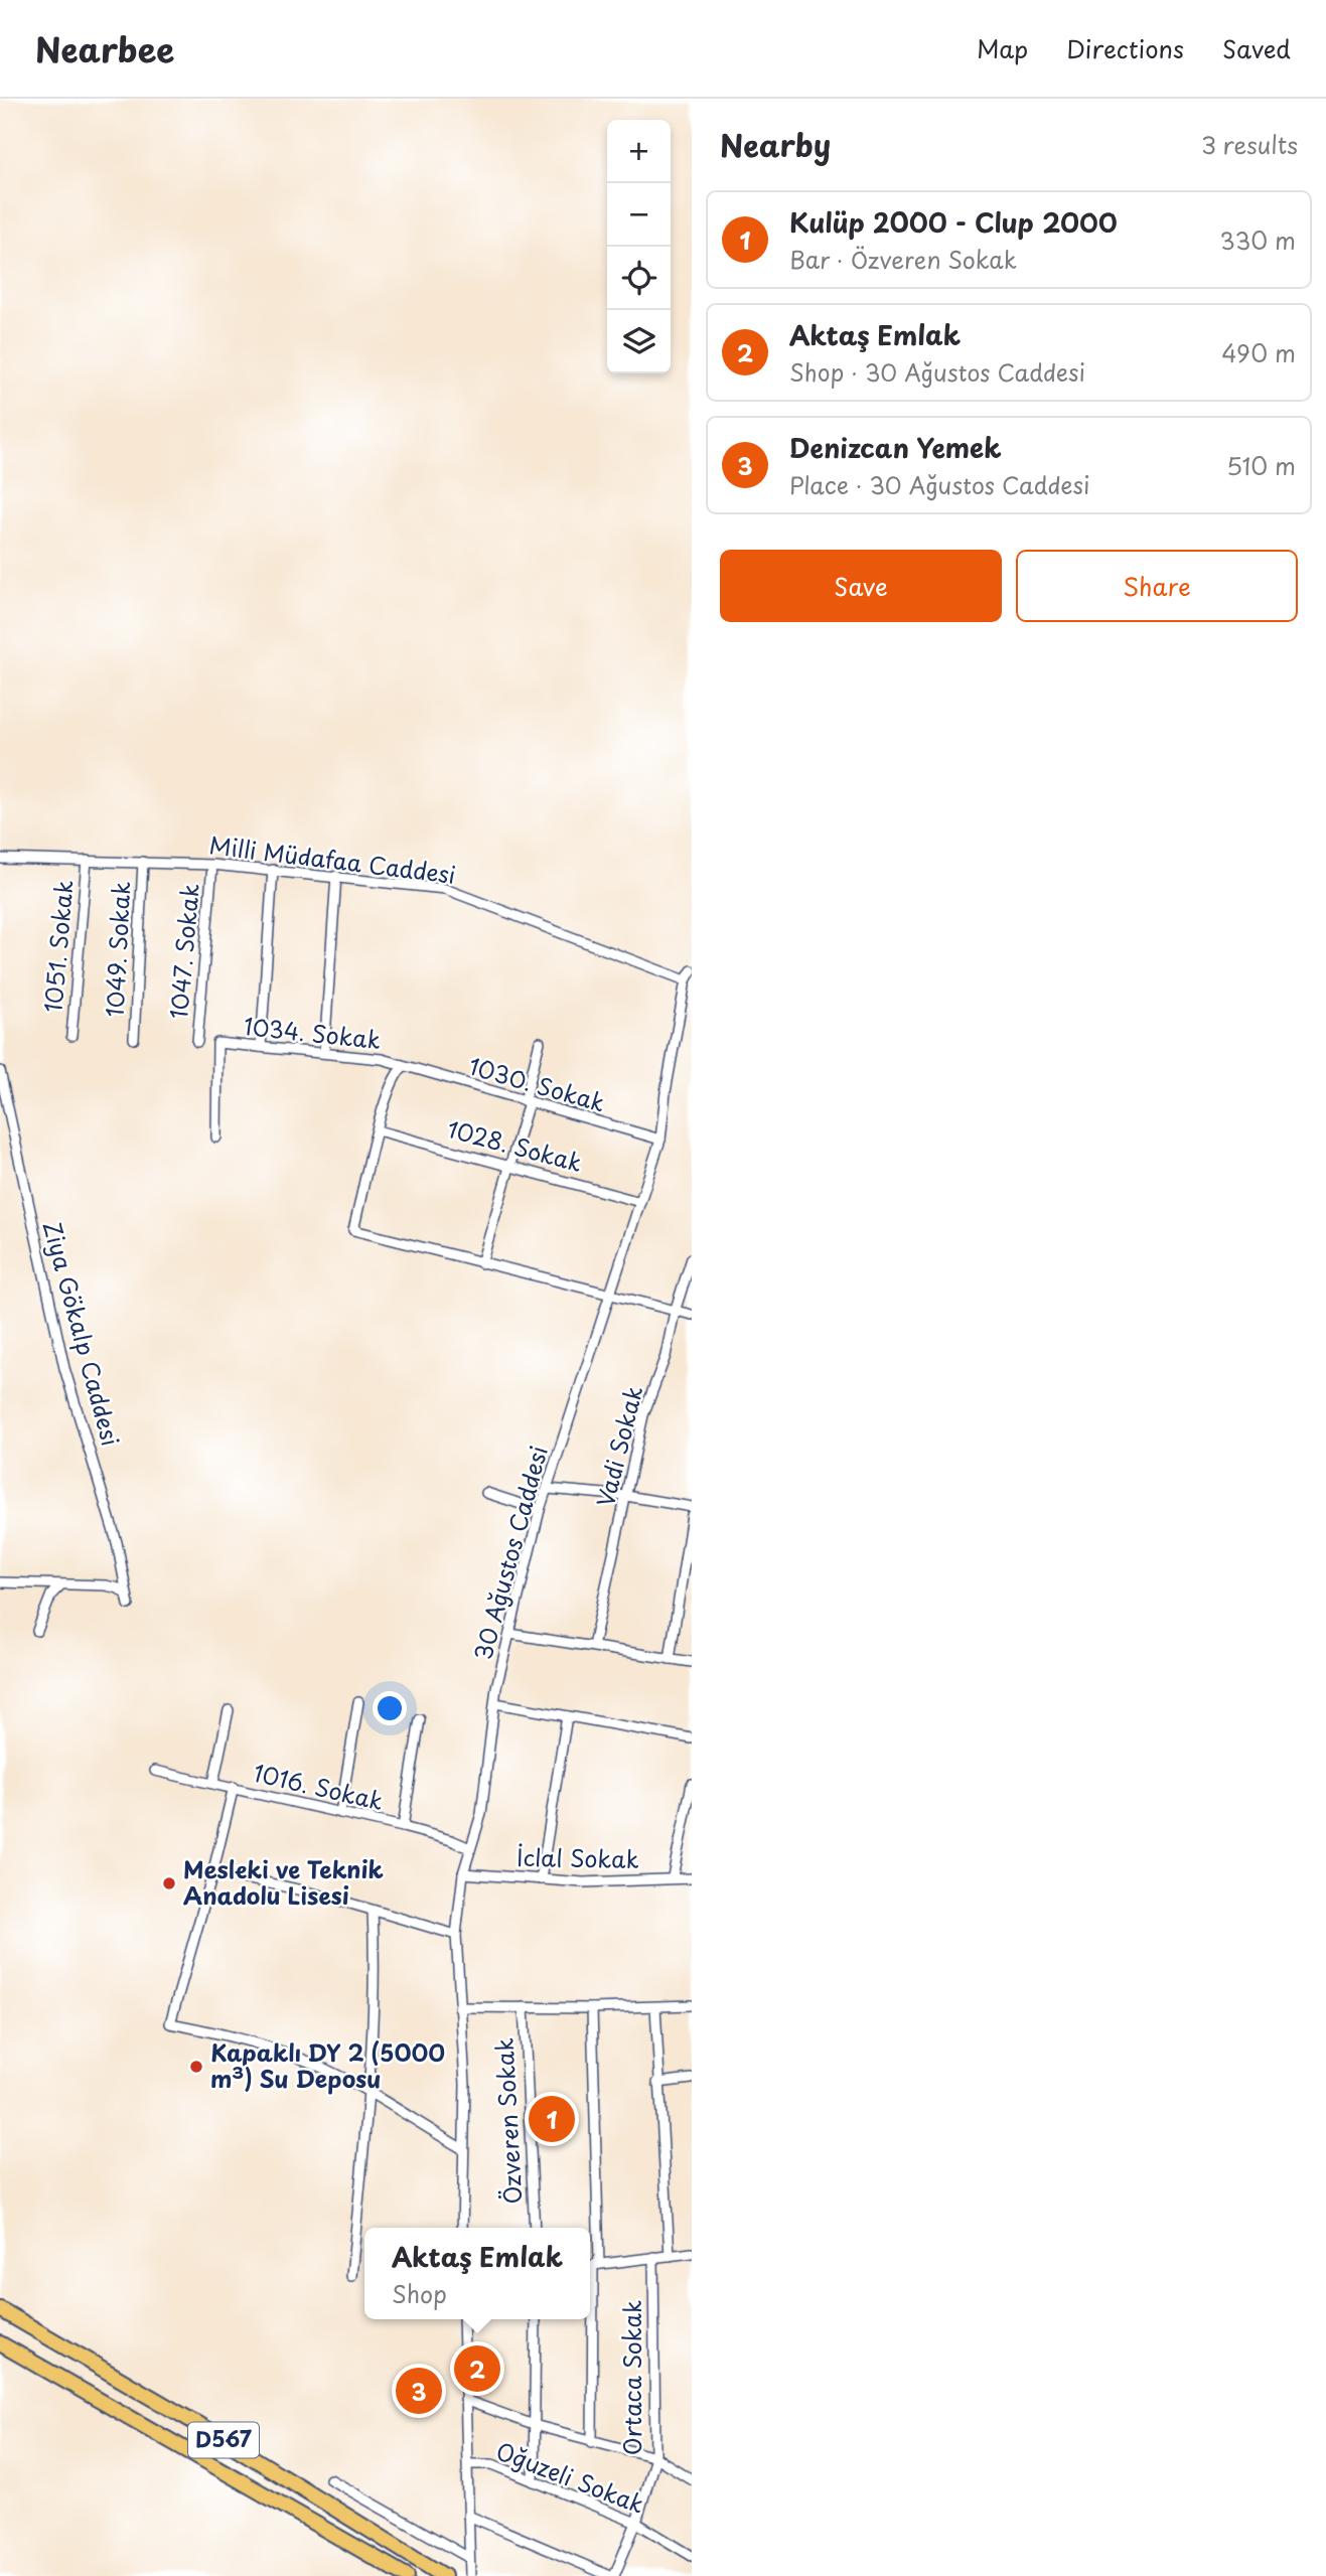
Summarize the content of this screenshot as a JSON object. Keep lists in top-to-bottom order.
{
  "streets": {
    "highway": ["D567"],
    "street": [
      "Milli Müdafaa Caddesi",
      "1051. Sokak",
      "1049. Sokak",
      "1047. Sokak",
      "1034. Sokak",
      "1030. Sokak",
      "1028. Sokak",
      "Ziya Gökalp Caddesi",
      "Vadi Sokak",
      "30 Ağustos Caddesi",
      "1016. Sokak",
      "İclal Sokak",
      "Özveren Sokak",
      "Ortaca Sokak",
      "Oğuzeli Sokak"
    ]
  },
  "crossings": [
    ["Milli Müdafaa Caddesi", "1051. Sokak"],
    ["Milli Müdafaa Caddesi", "1049. Sokak"],
    ["Milli Müdafaa Caddesi", "1047. Sokak"],
    ["Milli Müdafaa Caddesi", "30 Ağustos Caddesi"],
    ["1034. Sokak", "1030. Sokak"],
    ["1030. Sokak", "30 Ağustos Caddesi"],
    ["1028. Sokak", "30 Ağustos Caddesi"],
    ["30 Ağustos Caddesi", "1016. Sokak"],
    ["30 Ağustos Caddesi", "İclal Sokak"],
    ["Ortaca Sokak", "Oğuzeli Sokak"]
  ],
  "places": ["Mesleki ve Teknik Anadolu Lisesi", "Kapaklı DY 2 (5000 m³) Su Deposu"],
  "page": {
    "header": "Nearbee",
    "nav": ["Map", "Directions", "Saved"],
    "heading": ["Nearby", "3 results"],
    "map_buttons": ["+", "−"],
    "list": [
      {
        "mark": "1",
        "name": "Kulüp 2000 - Clup 2000",
        "note": "Bar · Özveren Sokak",
        "value": "330 m"
      },
      {
        "mark": "2",
        "name": "Aktaş Emlak",
        "note": "Shop · 30 Ağustos Caddesi",
        "value": "490 m"
      },
      {
        "mark": "3",
        "name": "Denizcan Yemek",
        "note": "Place · 30 Ağustos Caddesi",
        "value": "510 m"
      }
    ],
    "buttons": ["Save", "Share"],
    "pins": ["1", "2", "3"],
    "popup": ["Aktaş Emlak", "Shop"]
  }
}
